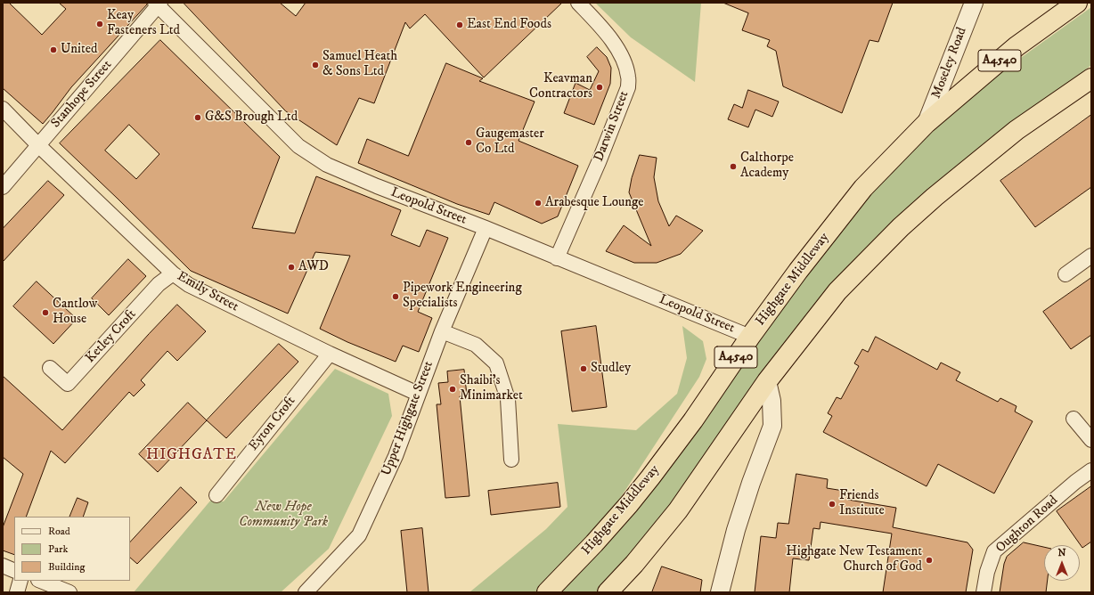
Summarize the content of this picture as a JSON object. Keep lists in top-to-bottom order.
{
  "streets": {
    "highway": ["A4540", "Highgate Middleway"],
    "street": [
      "Moseley Road",
      "Stanhope Street",
      "Darwin Street",
      "Leopold Street",
      "Emily Street",
      "Ketley Croft",
      "Upper Highgate Street",
      "Eyton Croft",
      "Oughton Road"
    ]
  },
  "crossings": [
    ["Moseley Road", "Highgate Middleway"],
    ["Stanhope Street", "Leopold Street"],
    ["Stanhope Street", "Emily Street"],
    ["Darwin Street", "Leopold Street"],
    ["Leopold Street", "Highgate Middleway"],
    ["Leopold Street", "Upper Highgate Street"],
    ["Emily Street", "Ketley Croft"],
    ["Emily Street", "Upper Highgate Street"],
    ["Emily Street", "Eyton Croft"]
  ],
  "districts": ["HIGHGATE"],
  "parks": ["New Hope Community Park"],
  "places": [
    "Keay Fasteners Ltd",
    "East End Foods",
    "United",
    "Samuel Heath & Sons Ltd",
    "Keavman Contractors",
    "G&S Brough Ltd",
    "Gaugemaster Co Ltd",
    "Calthorpe Academy",
    "Arabesque Lounge",
    "AWD",
    "Pipework Engineering Specialists",
    "Cantlow House",
    "Studley",
    "Shaibi's Minimarket",
    "Friends Institute",
    "Highgate New Testament Church of God"
  ],
  "legend": ["Road", "Park", "Building"],
  "north": "top"
}
